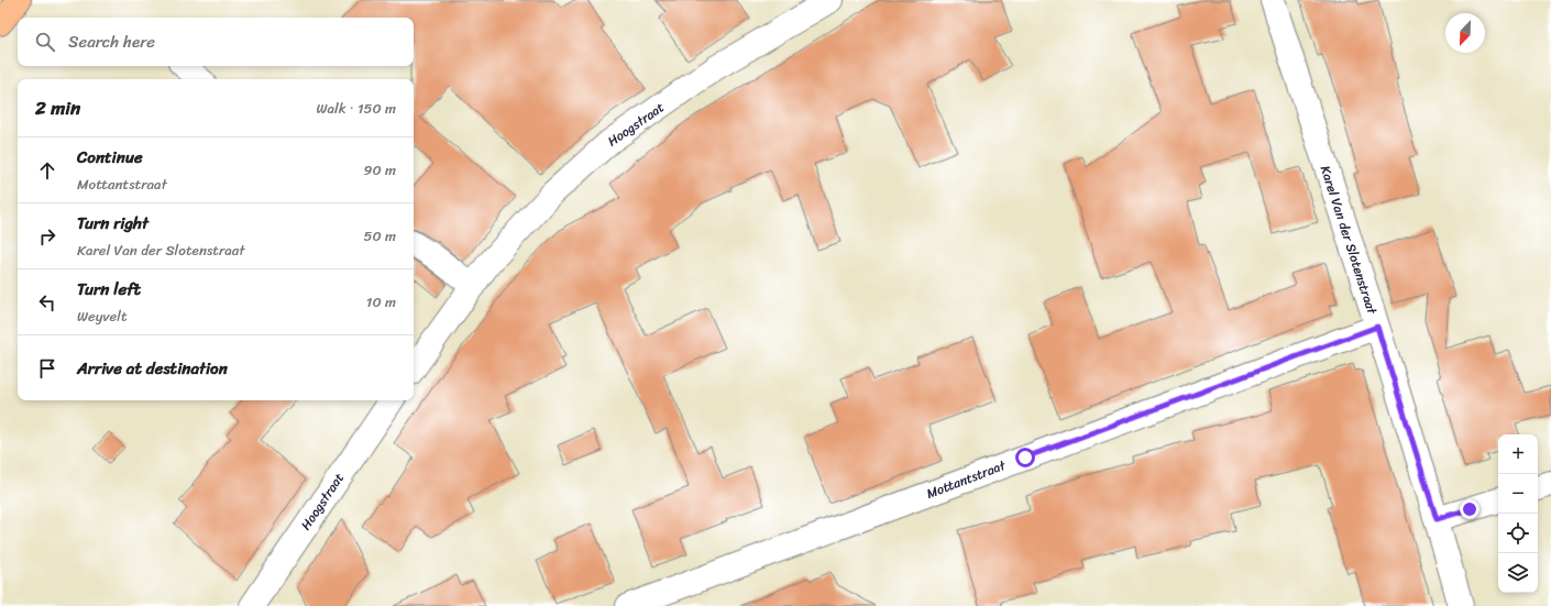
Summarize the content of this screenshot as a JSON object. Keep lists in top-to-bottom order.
{
  "streets": {
    "street": ["Hoogstraat", "Karel Van der Slotenstraat", "Mottantstraat"]
  },
  "crossings": [
    ["Karel Van der Slotenstraat", "Mottantstraat"]
  ],
  "north": "bottom left",
  "page": {
    "search": "Search here",
    "heading": ["2 min", "Walk · 150 m"],
    "list": [
      ["Continue", "Mottantstraat", "90 m"],
      ["Turn right", "Karel Van der Slotenstraat", "50 m"],
      ["Turn left", "Weyvelt", "10 m"],
      "Arrive at destination"
    ],
    "map_buttons": ["+", "−"]
  }
}
